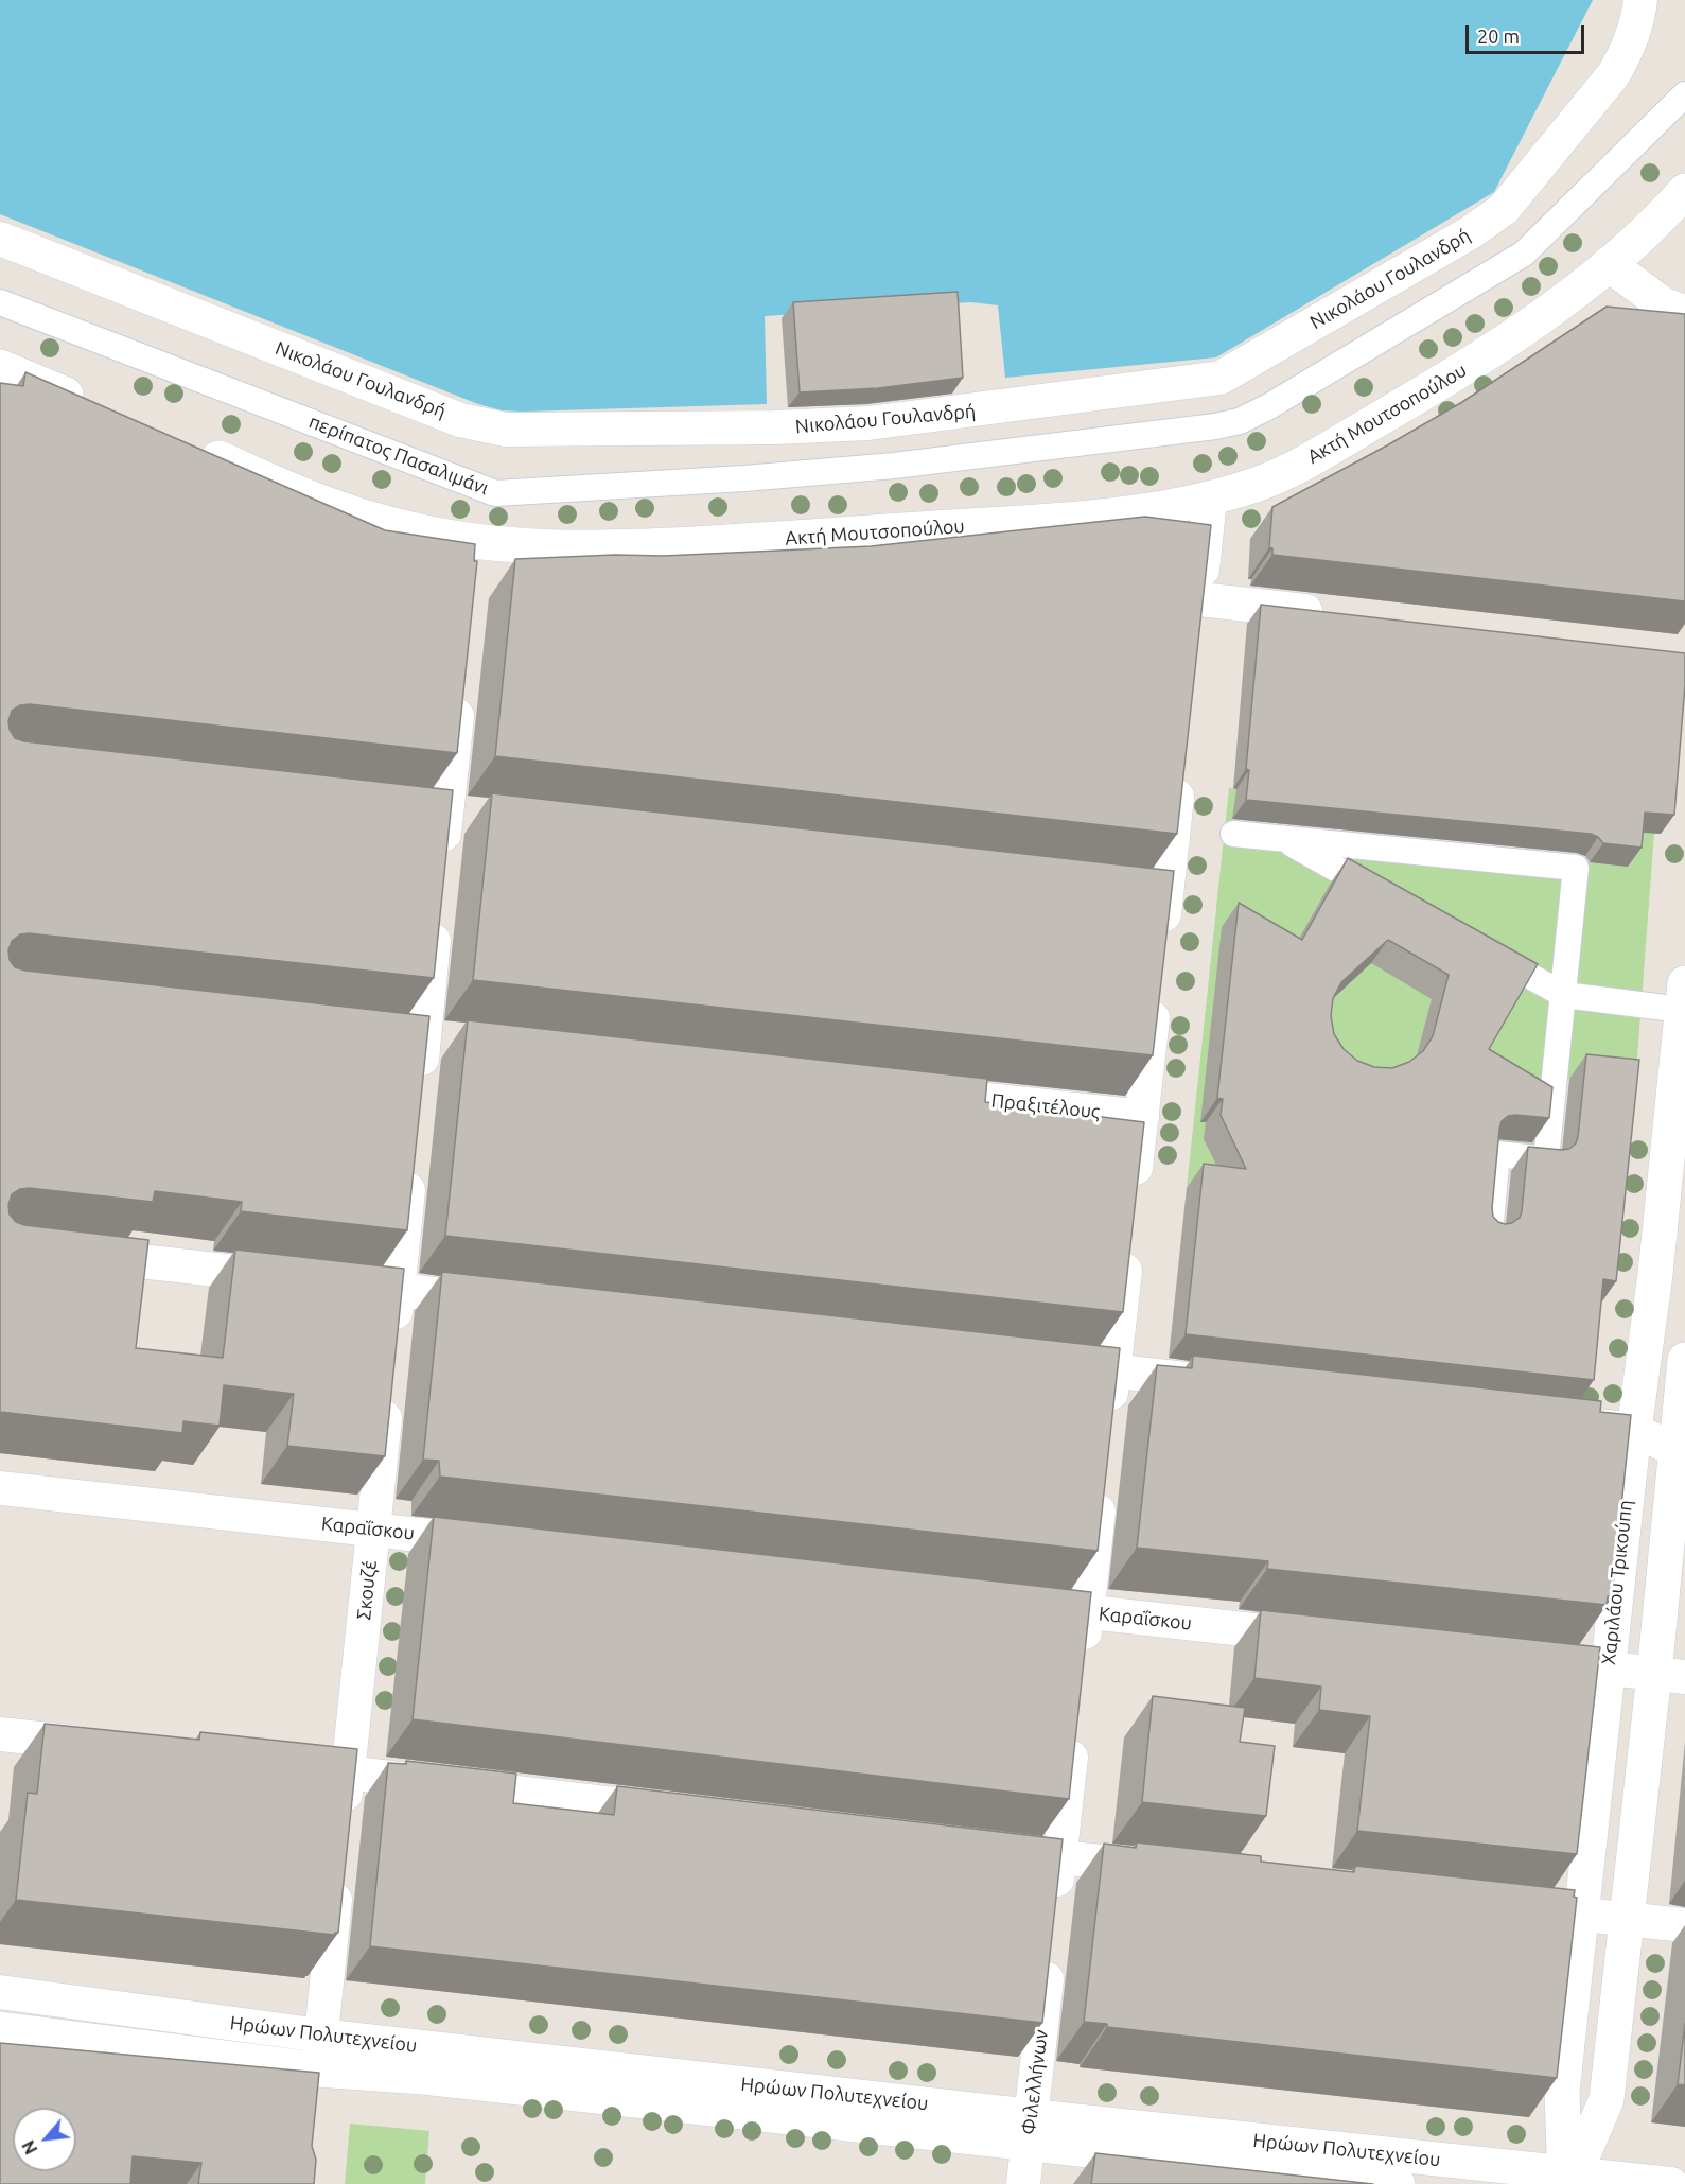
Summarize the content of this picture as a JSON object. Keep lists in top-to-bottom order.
{
  "streets": {
    "main road": ["Ακτή Μουτσοπούλου", "Χαριλάου Τρικούπη", "Ηρώων Πολυτεχνείου"],
    "street": [
      "Νικολάου Γουλανδρή",
      "περίπατος Πασαλιμάνι",
      "Πραξιτέλους",
      "Καραΐσκου",
      "Σκουζέ",
      "Φιλελλήνων"
    ]
  },
  "crossings": [
    ["Καραΐσκου", "Σκουζέ"],
    ["Χαριλάου Τρικούπη", "Ηρώων Πολυτεχνείου"],
    ["Ηρώων Πολυτεχνείου", "Φιλελλήνων"]
  ],
  "scale_bar": "20 m",
  "north": "bottom left"
}
